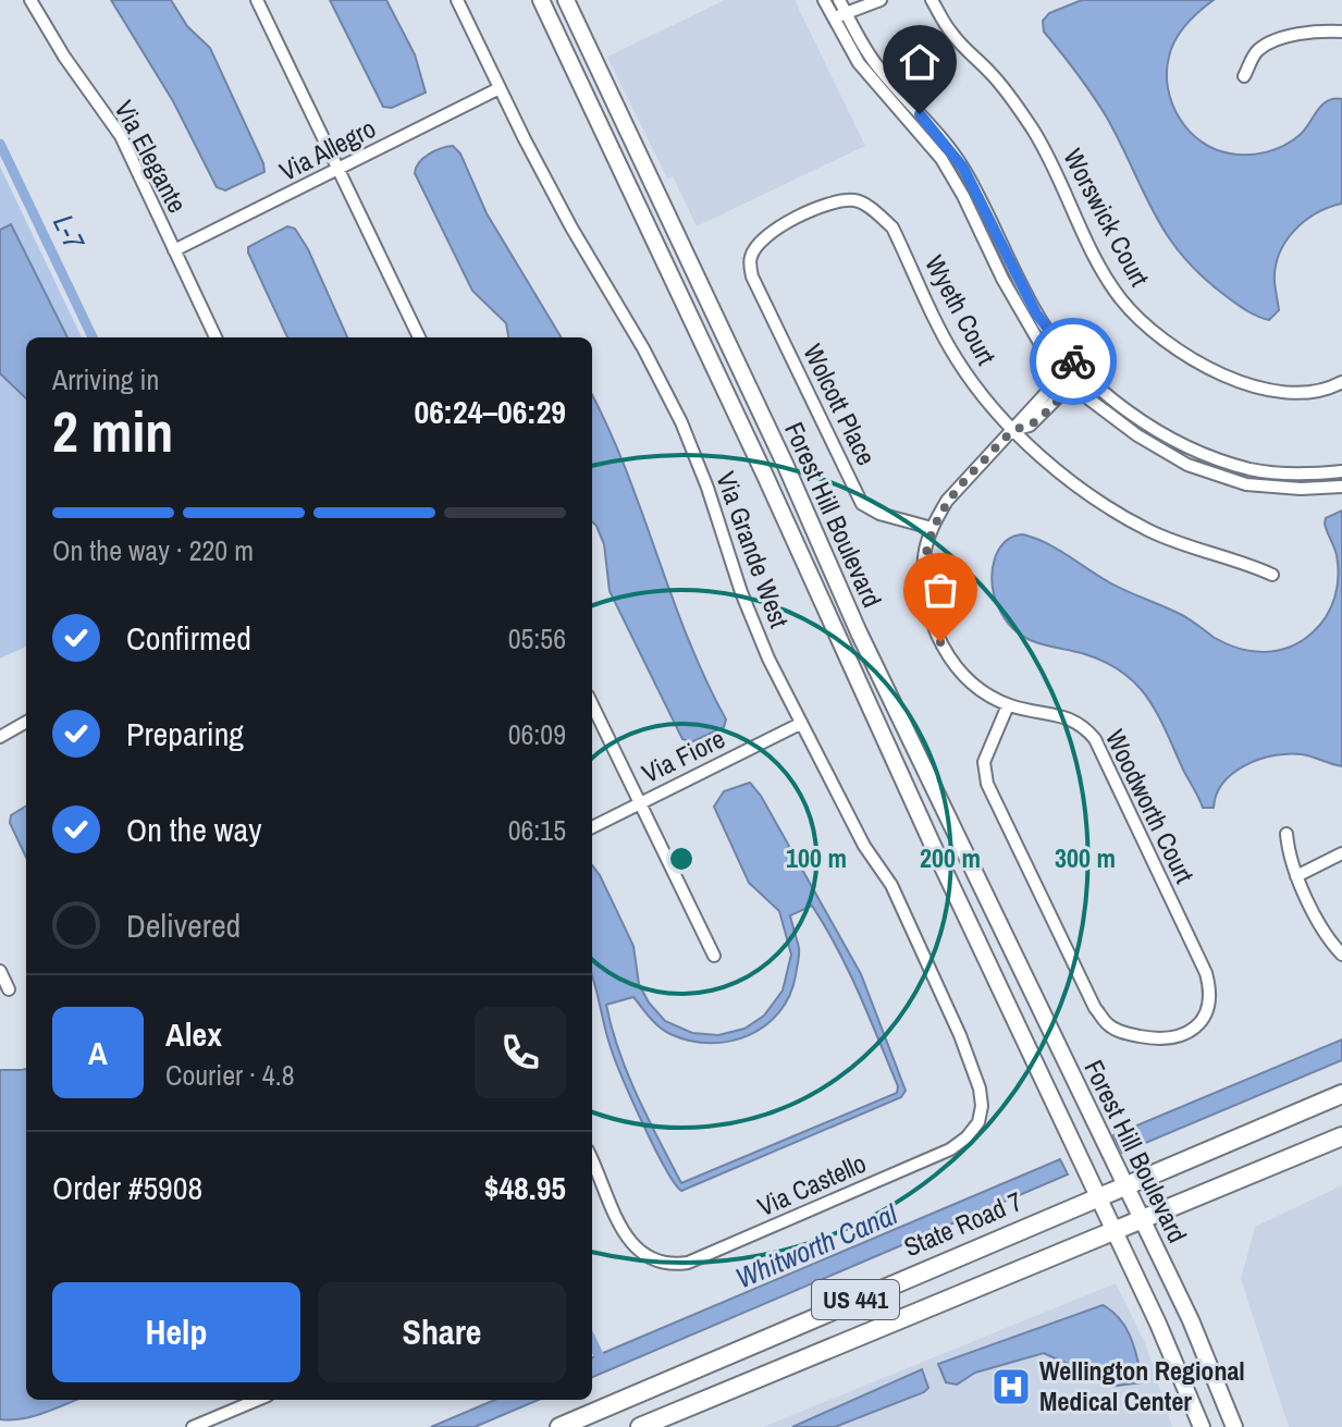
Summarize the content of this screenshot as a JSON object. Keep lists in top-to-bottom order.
{
  "streets": {
    "main road": ["Forest Hill Boulevard", "State Road 7", "US 441"],
    "street": [
      "Via Allegro",
      "Via Elegante",
      "Worswick Court",
      "Wyeth Court",
      "Wolcott Place",
      "Via Grande West",
      "Via Fiore",
      "Woodworth Court",
      "Via Castello"
    ]
  },
  "crossings": [
    ["Via Allegro", "Via Elegante"],
    ["Via Allegro", "Via Grande West"],
    ["Wyeth Court", "Wolcott Place"],
    ["Wyeth Court", "Woodworth Court"],
    ["Wolcott Place", "Woodworth Court"],
    ["Forest Hill Boulevard", "State Road 7"],
    ["Forest Hill Boulevard", "US 441"],
    ["Via Grande West", "Via Fiore"],
    ["Via Grande West", "Via Castello"]
  ],
  "water": ["L-7", "Whitworth Canal"],
  "places": {
    "hospital": ["Wellington Regional Medical Center"]
  },
  "page": {
    "heading": ["2 min", "Arriving in", "06:24–06:29"],
    "panel": [
      "Alex",
      "Courier · 4.8",
      "Order #5908",
      "$48.95"
    ],
    "bar": "On the way · 220 m",
    "list": [
      ["Confirmed", "05:56"],
      ["Preparing", "06:09"],
      ["On the way", "06:15"],
      "Delivered"
    ],
    "round": "A",
    "buttons": ["Help", "Share"]
  },
  "rings": ["100 m", "200 m", "300 m"]
}
